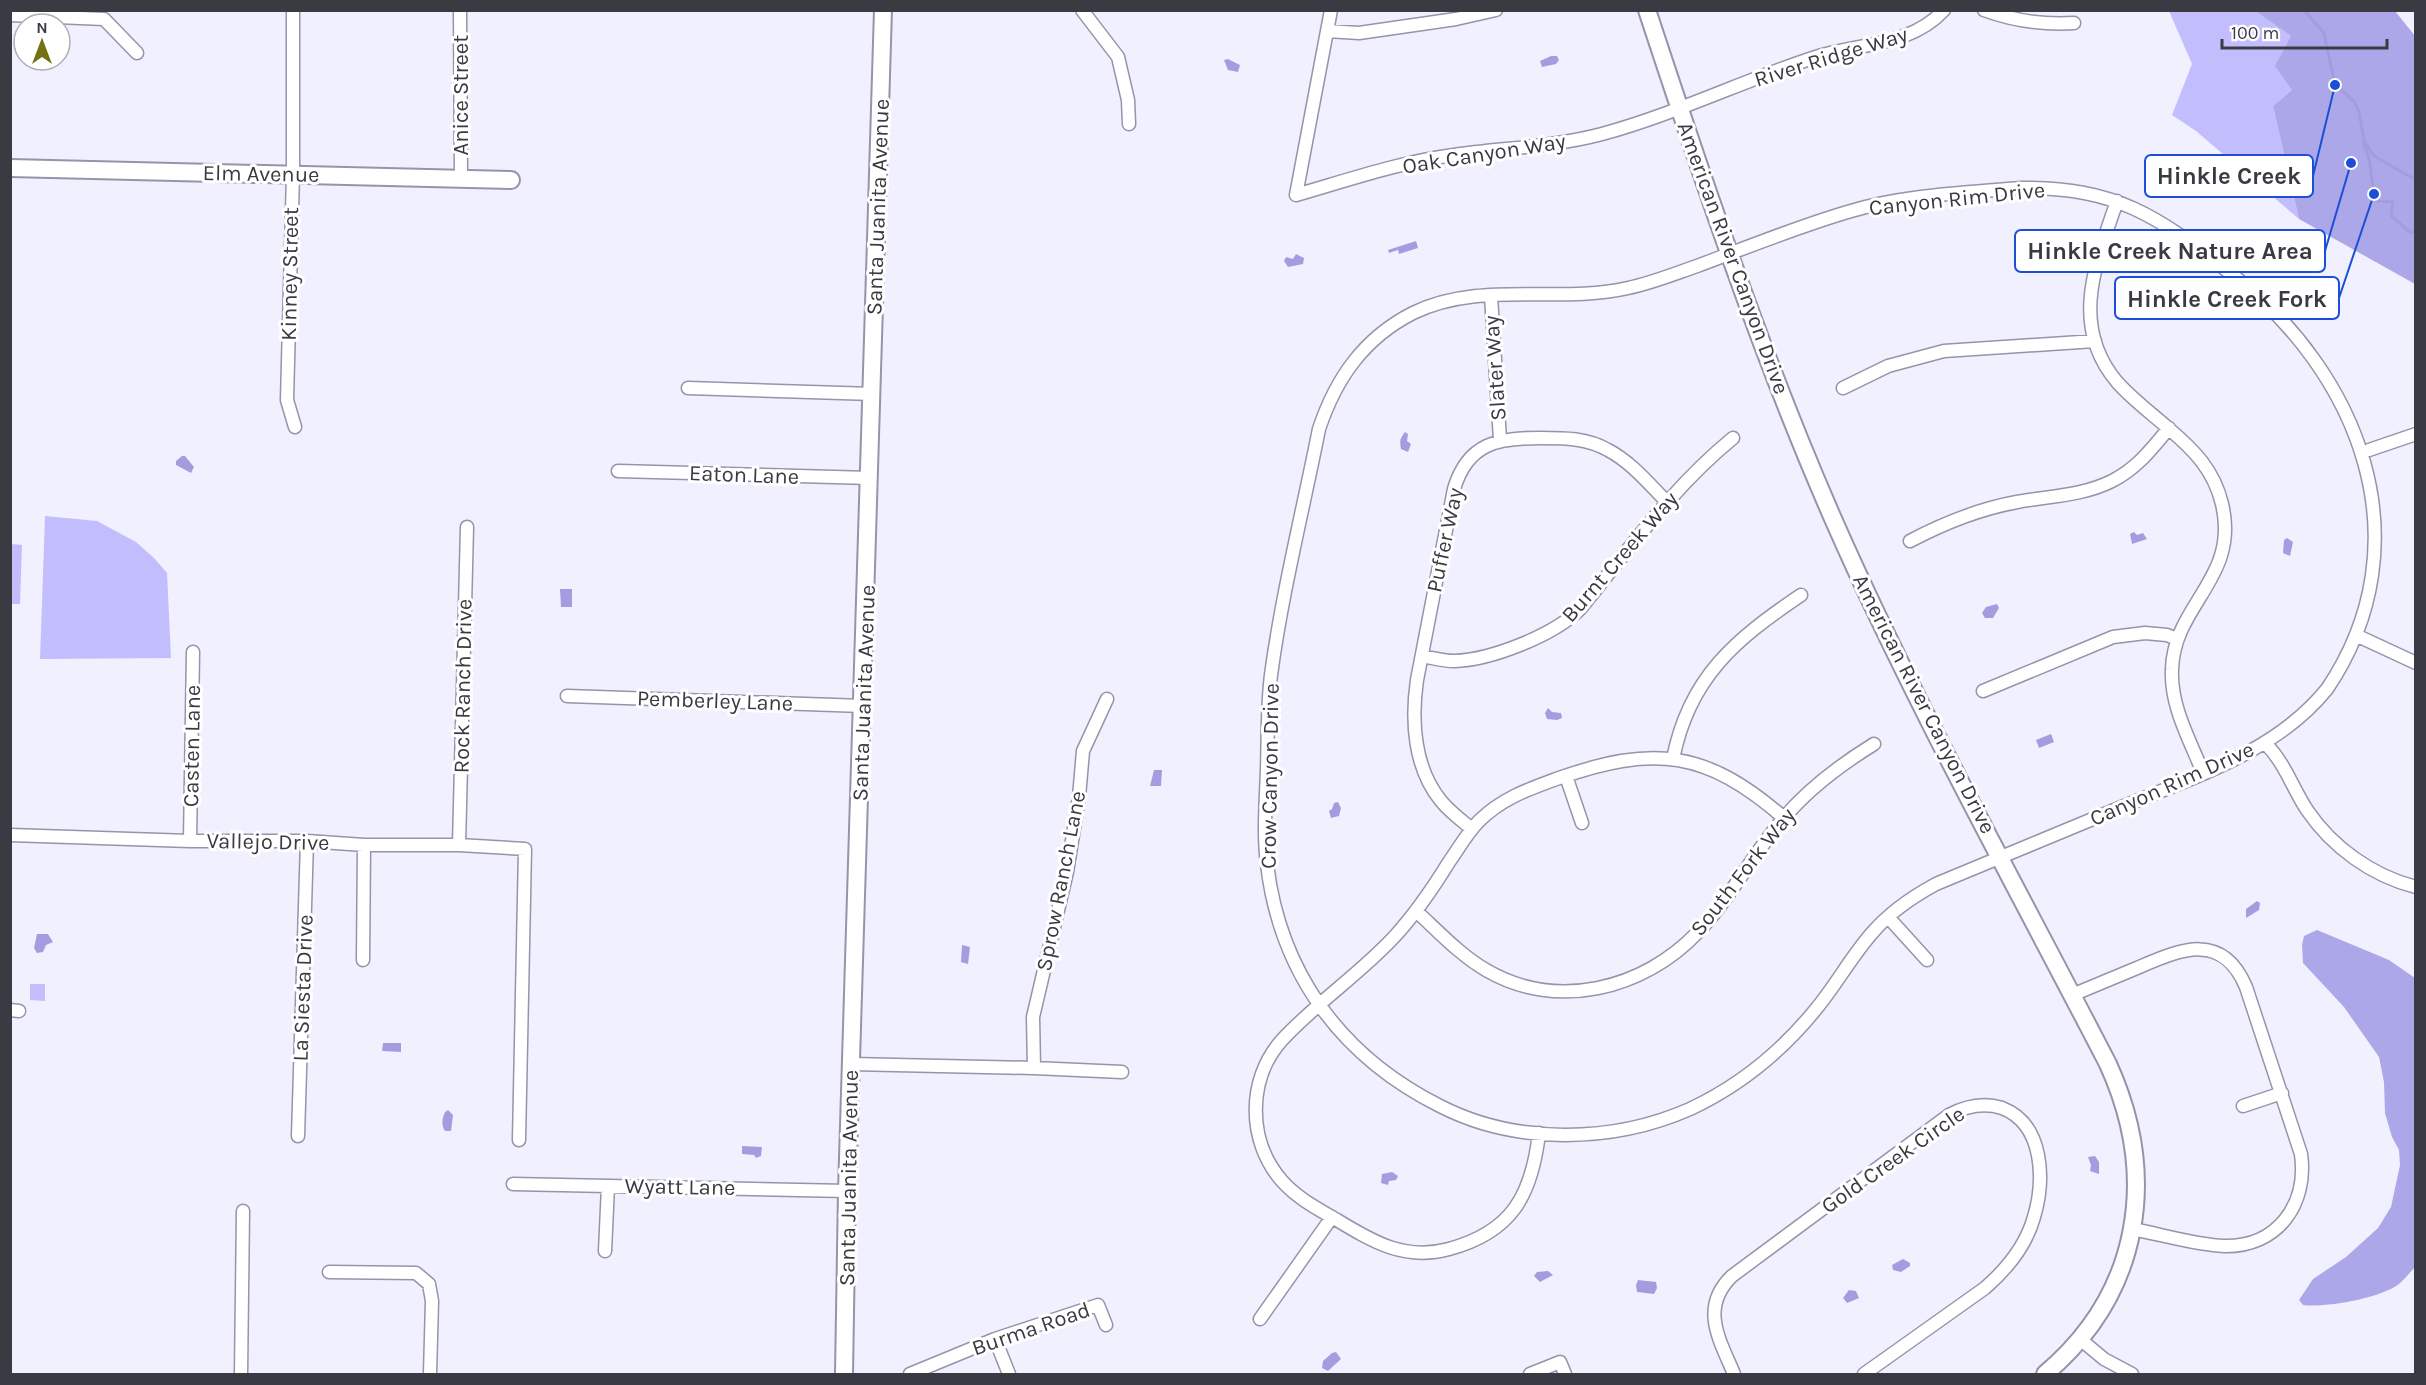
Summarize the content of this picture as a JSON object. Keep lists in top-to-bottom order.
{
  "streets": {
    "street": [
      "River Ridge Way",
      "Anice Street",
      "Oak Canyon Way",
      "Elm Avenue",
      "Canyon Rim Drive",
      "Santa Juanita Avenue",
      "American River Canyon Drive",
      "Kinney Street",
      "Slater Way",
      "Eaton Lane",
      "Puffer Way",
      "Burnt Creek Way",
      "Rock Ranch Drive",
      "Pemberley Lane",
      "Casten Lane",
      "Crow Canyon Drive",
      "Vallejo Drive",
      "South Fork Way",
      "Sprow Ranch Lane",
      "La Siesta Drive",
      "Gold Creek Circle",
      "Wyatt Lane",
      "Burma Road"
    ]
  },
  "crossings": [
    ["River Ridge Way", "Oak Canyon Way"],
    ["River Ridge Way", "American River Canyon Drive"],
    ["Anice Street", "Elm Avenue"],
    ["Oak Canyon Way", "American River Canyon Drive"],
    ["Elm Avenue", "Kinney Street"],
    ["Canyon Rim Drive", "American River Canyon Drive"],
    ["Canyon Rim Drive", "Crow Canyon Drive"],
    ["Santa Juanita Avenue", "Eaton Lane"],
    ["Santa Juanita Avenue", "Pemberley Lane"],
    ["Santa Juanita Avenue", "Wyatt Lane"],
    ["American River Canyon Drive", "Crow Canyon Drive"],
    ["Slater Way", "Puffer Way"],
    ["Slater Way", "Crow Canyon Drive"],
    ["Puffer Way", "Burnt Creek Way"],
    ["Rock Ranch Drive", "Vallejo Drive"],
    ["Casten Lane", "Vallejo Drive"],
    ["Vallejo Drive", "La Siesta Drive"]
  ],
  "places": ["Hinkle Creek", "Hinkle Creek Nature Area", "Hinkle Creek Fork"],
  "scale_bar": "100 m",
  "north": "top"
}
